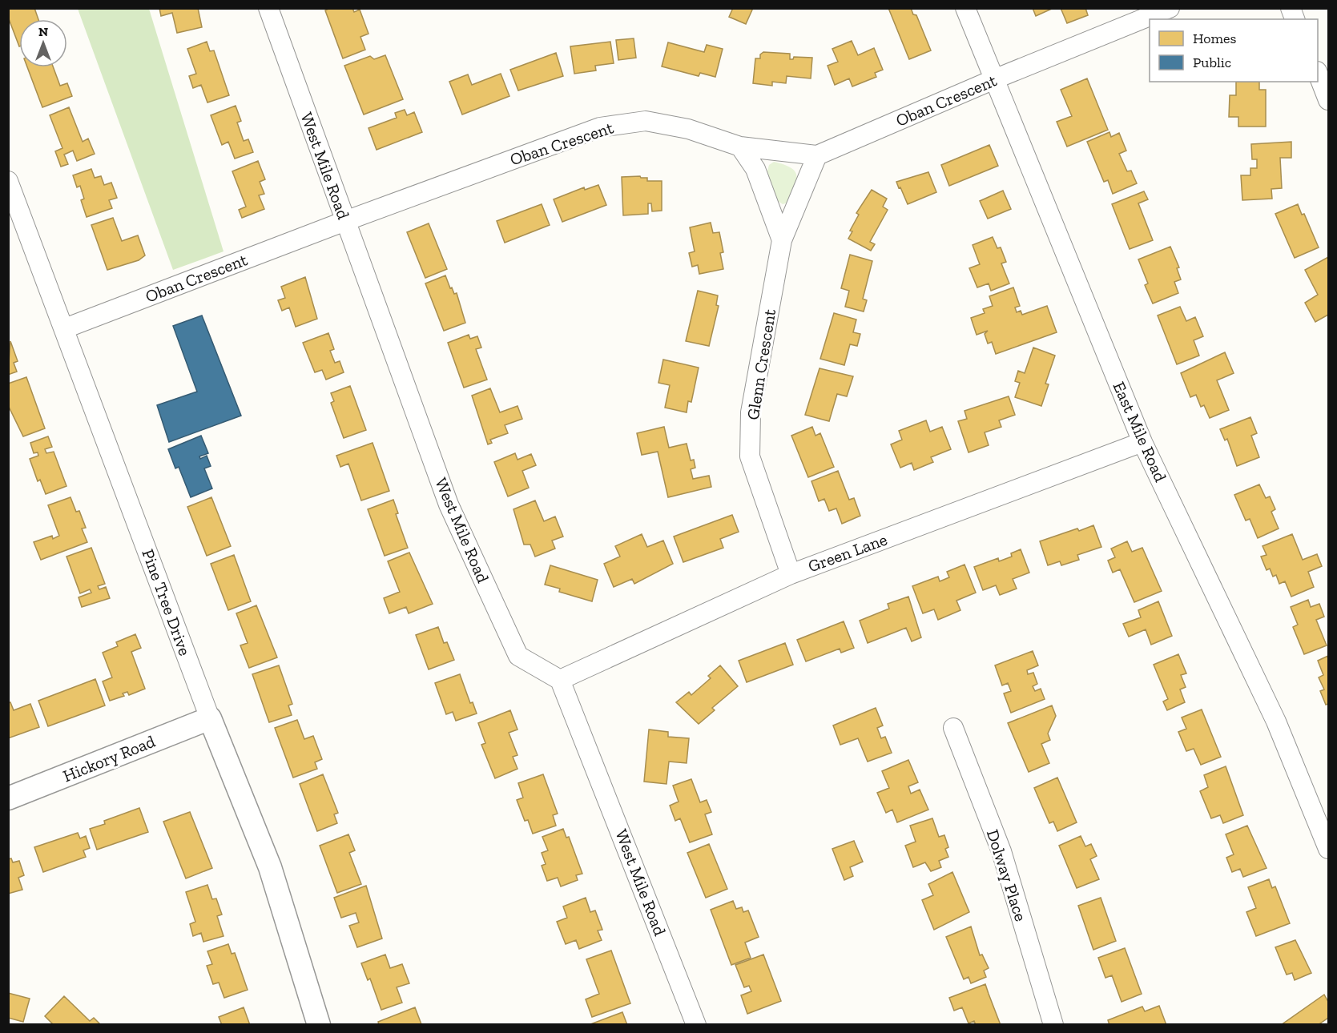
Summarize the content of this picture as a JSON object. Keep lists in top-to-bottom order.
{
  "streets": {
    "street": [
      "Oban Crescent",
      "West Mile Road",
      "Glenn Crescent",
      "East Mile Road",
      "Green Lane",
      "Pine Tree Drive",
      "Hickory Road",
      "Dolway Place"
    ]
  },
  "crossings": [
    ["Oban Crescent", "West Mile Road"],
    ["Oban Crescent", "Glenn Crescent"],
    ["Oban Crescent", "East Mile Road"],
    ["Oban Crescent", "Pine Tree Drive"],
    ["West Mile Road", "Green Lane"],
    ["Glenn Crescent", "Green Lane"],
    ["East Mile Road", "Green Lane"],
    ["Pine Tree Drive", "Hickory Road"]
  ],
  "legend": ["Homes", "Public"],
  "north": "top"
}
